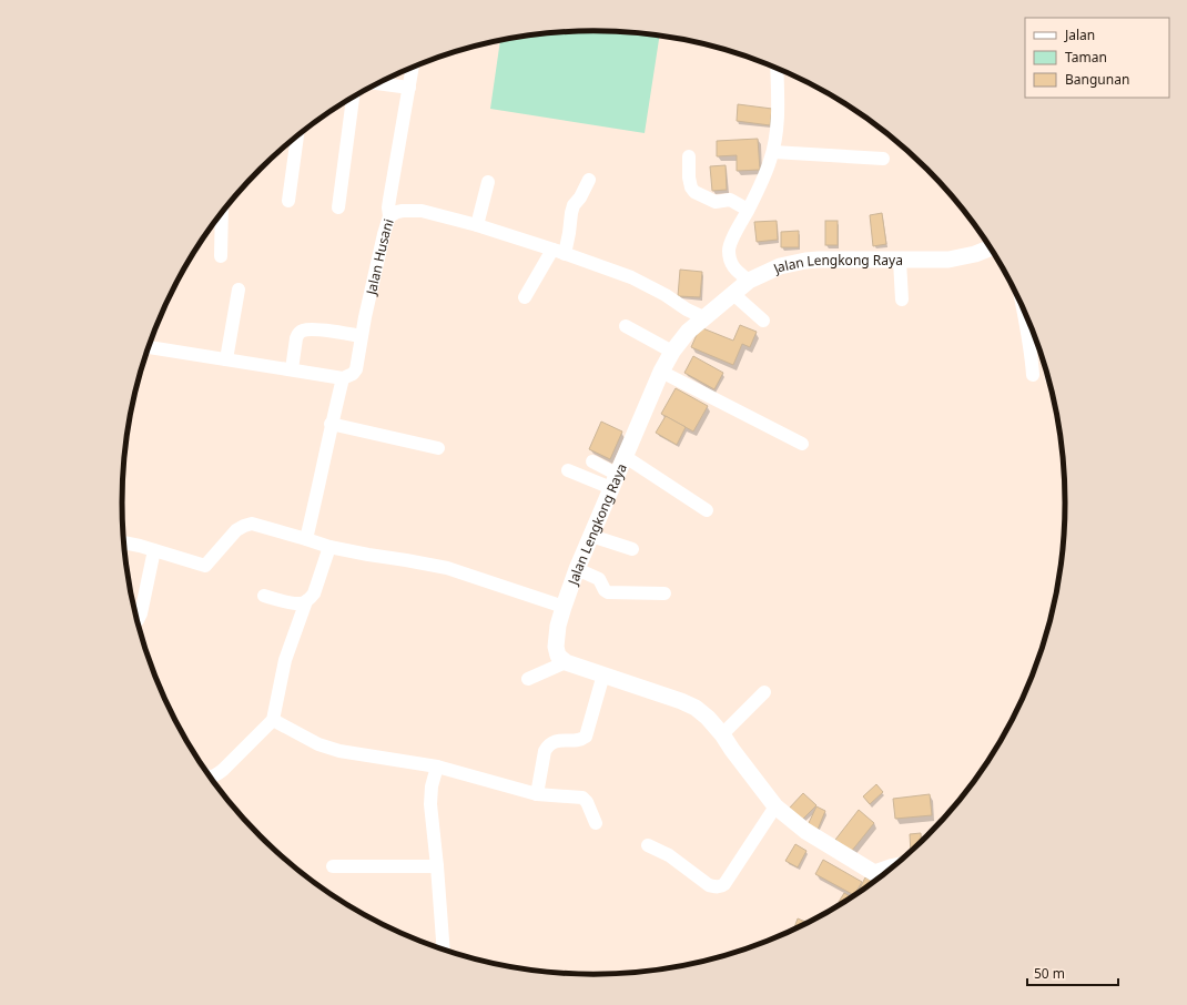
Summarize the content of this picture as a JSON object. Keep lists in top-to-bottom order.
{
  "streets": {
    "street": ["Jalan Husani", "Jalan Lengkong Raya"]
  },
  "crossings": [
    ["Jalan Husani", "Jalan Lengkong Raya"]
  ],
  "legend": ["Jalan", "Taman", "Bangunan"],
  "scale_bar": "50 m"
}
